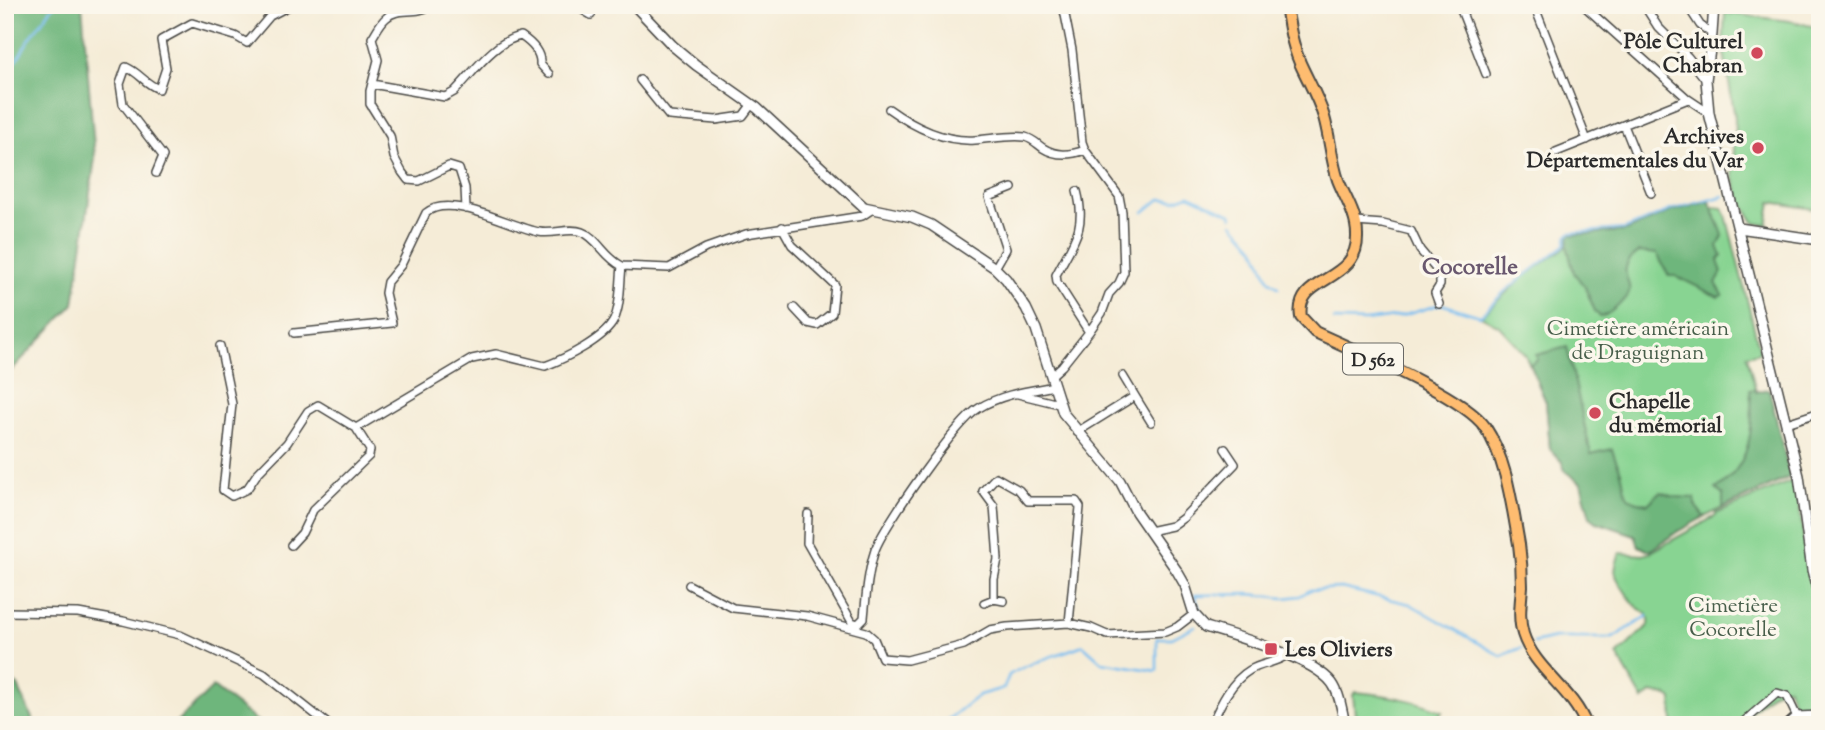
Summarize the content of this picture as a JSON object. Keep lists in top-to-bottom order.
{
  "streets": {
    "main road": ["D 562"]
  },
  "districts": ["Cocorelle"],
  "parks": ["Cimetière américain de Draguignan", "Cimetière Cocorelle"],
  "places": {
    "other": ["Pôle Culturel Chabran", "Archives Départementales du Var", "Chapelle du mémorial"],
    "transit": ["Les Oliviers"]
  }
}
